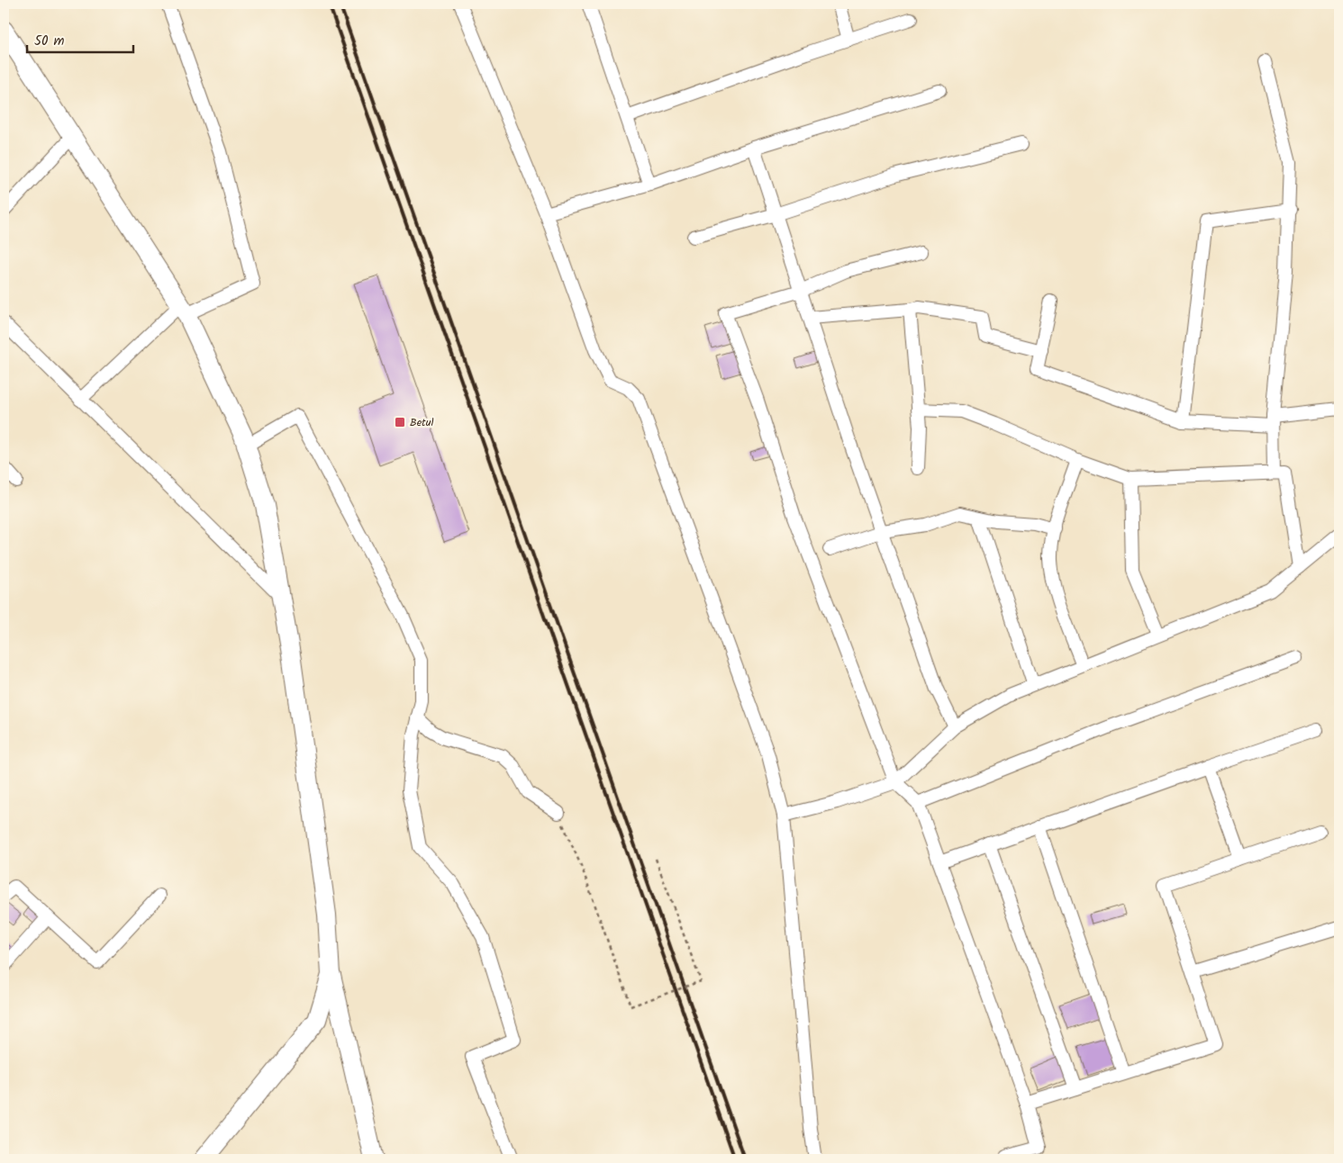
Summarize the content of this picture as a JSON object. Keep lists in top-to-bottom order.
{
  "places": {
    "transit": ["Betul"]
  },
  "scale_bar": "50 m"
}
